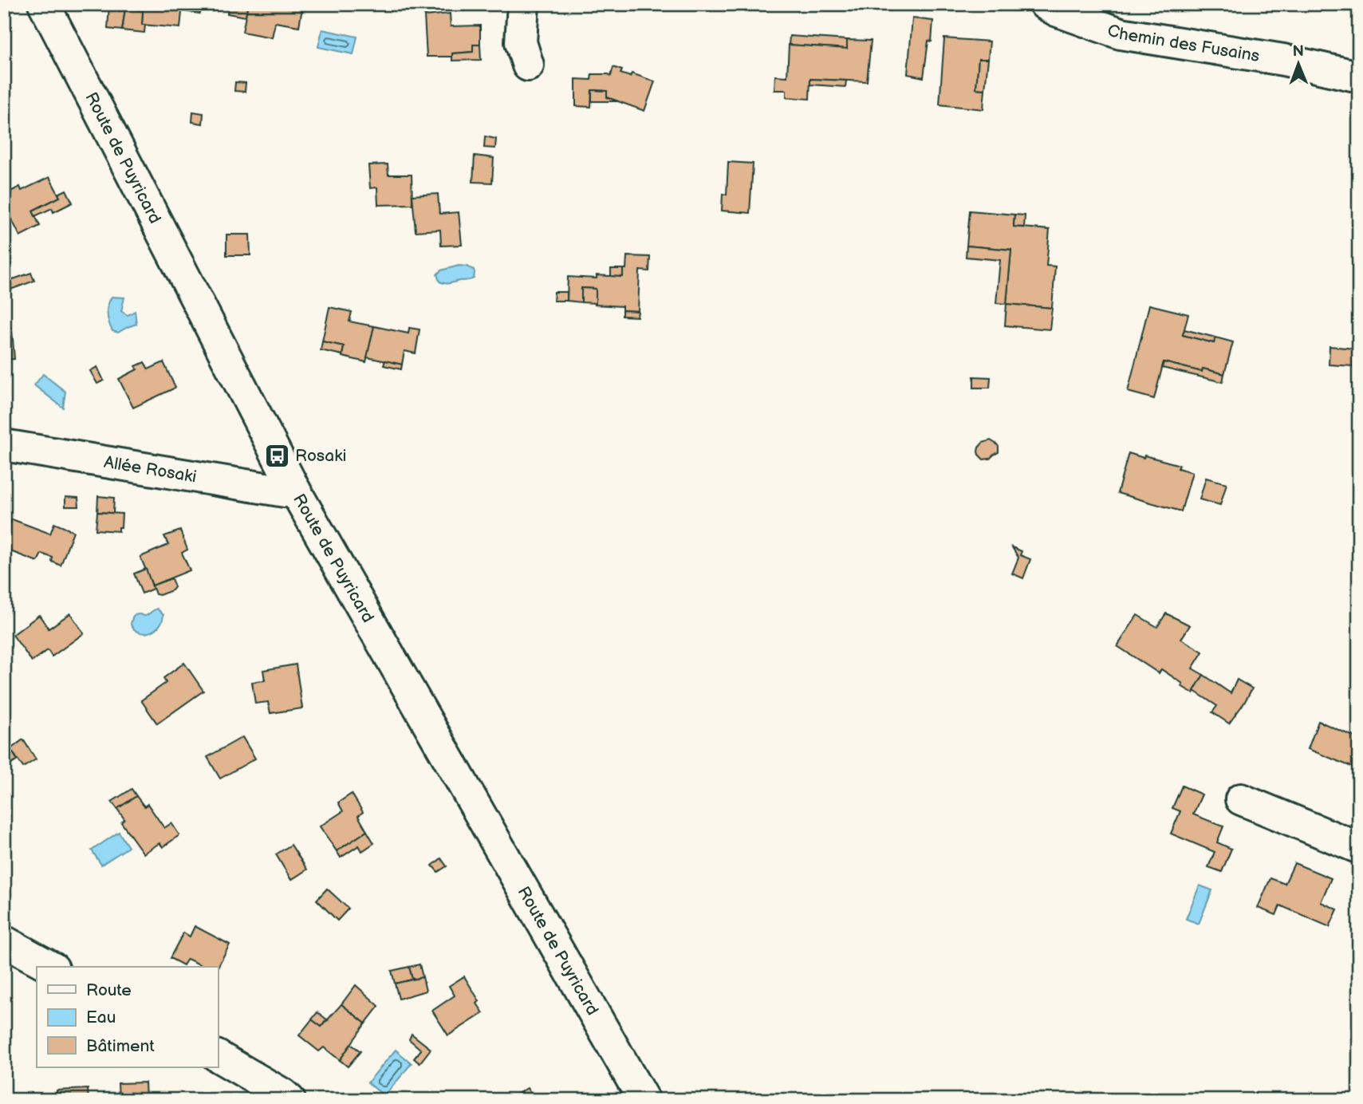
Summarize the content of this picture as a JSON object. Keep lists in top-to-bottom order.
{
  "streets": {
    "main road": ["Chemin des Fusains", "Route de Puyricard", "Allée Rosaki"]
  },
  "crossings": [
    ["Route de Puyricard", "Allée Rosaki"]
  ],
  "places": {
    "bus stop": ["Rosaki"]
  },
  "legend": ["Route", "Eau", "Bâtiment"],
  "north": "top"
}
